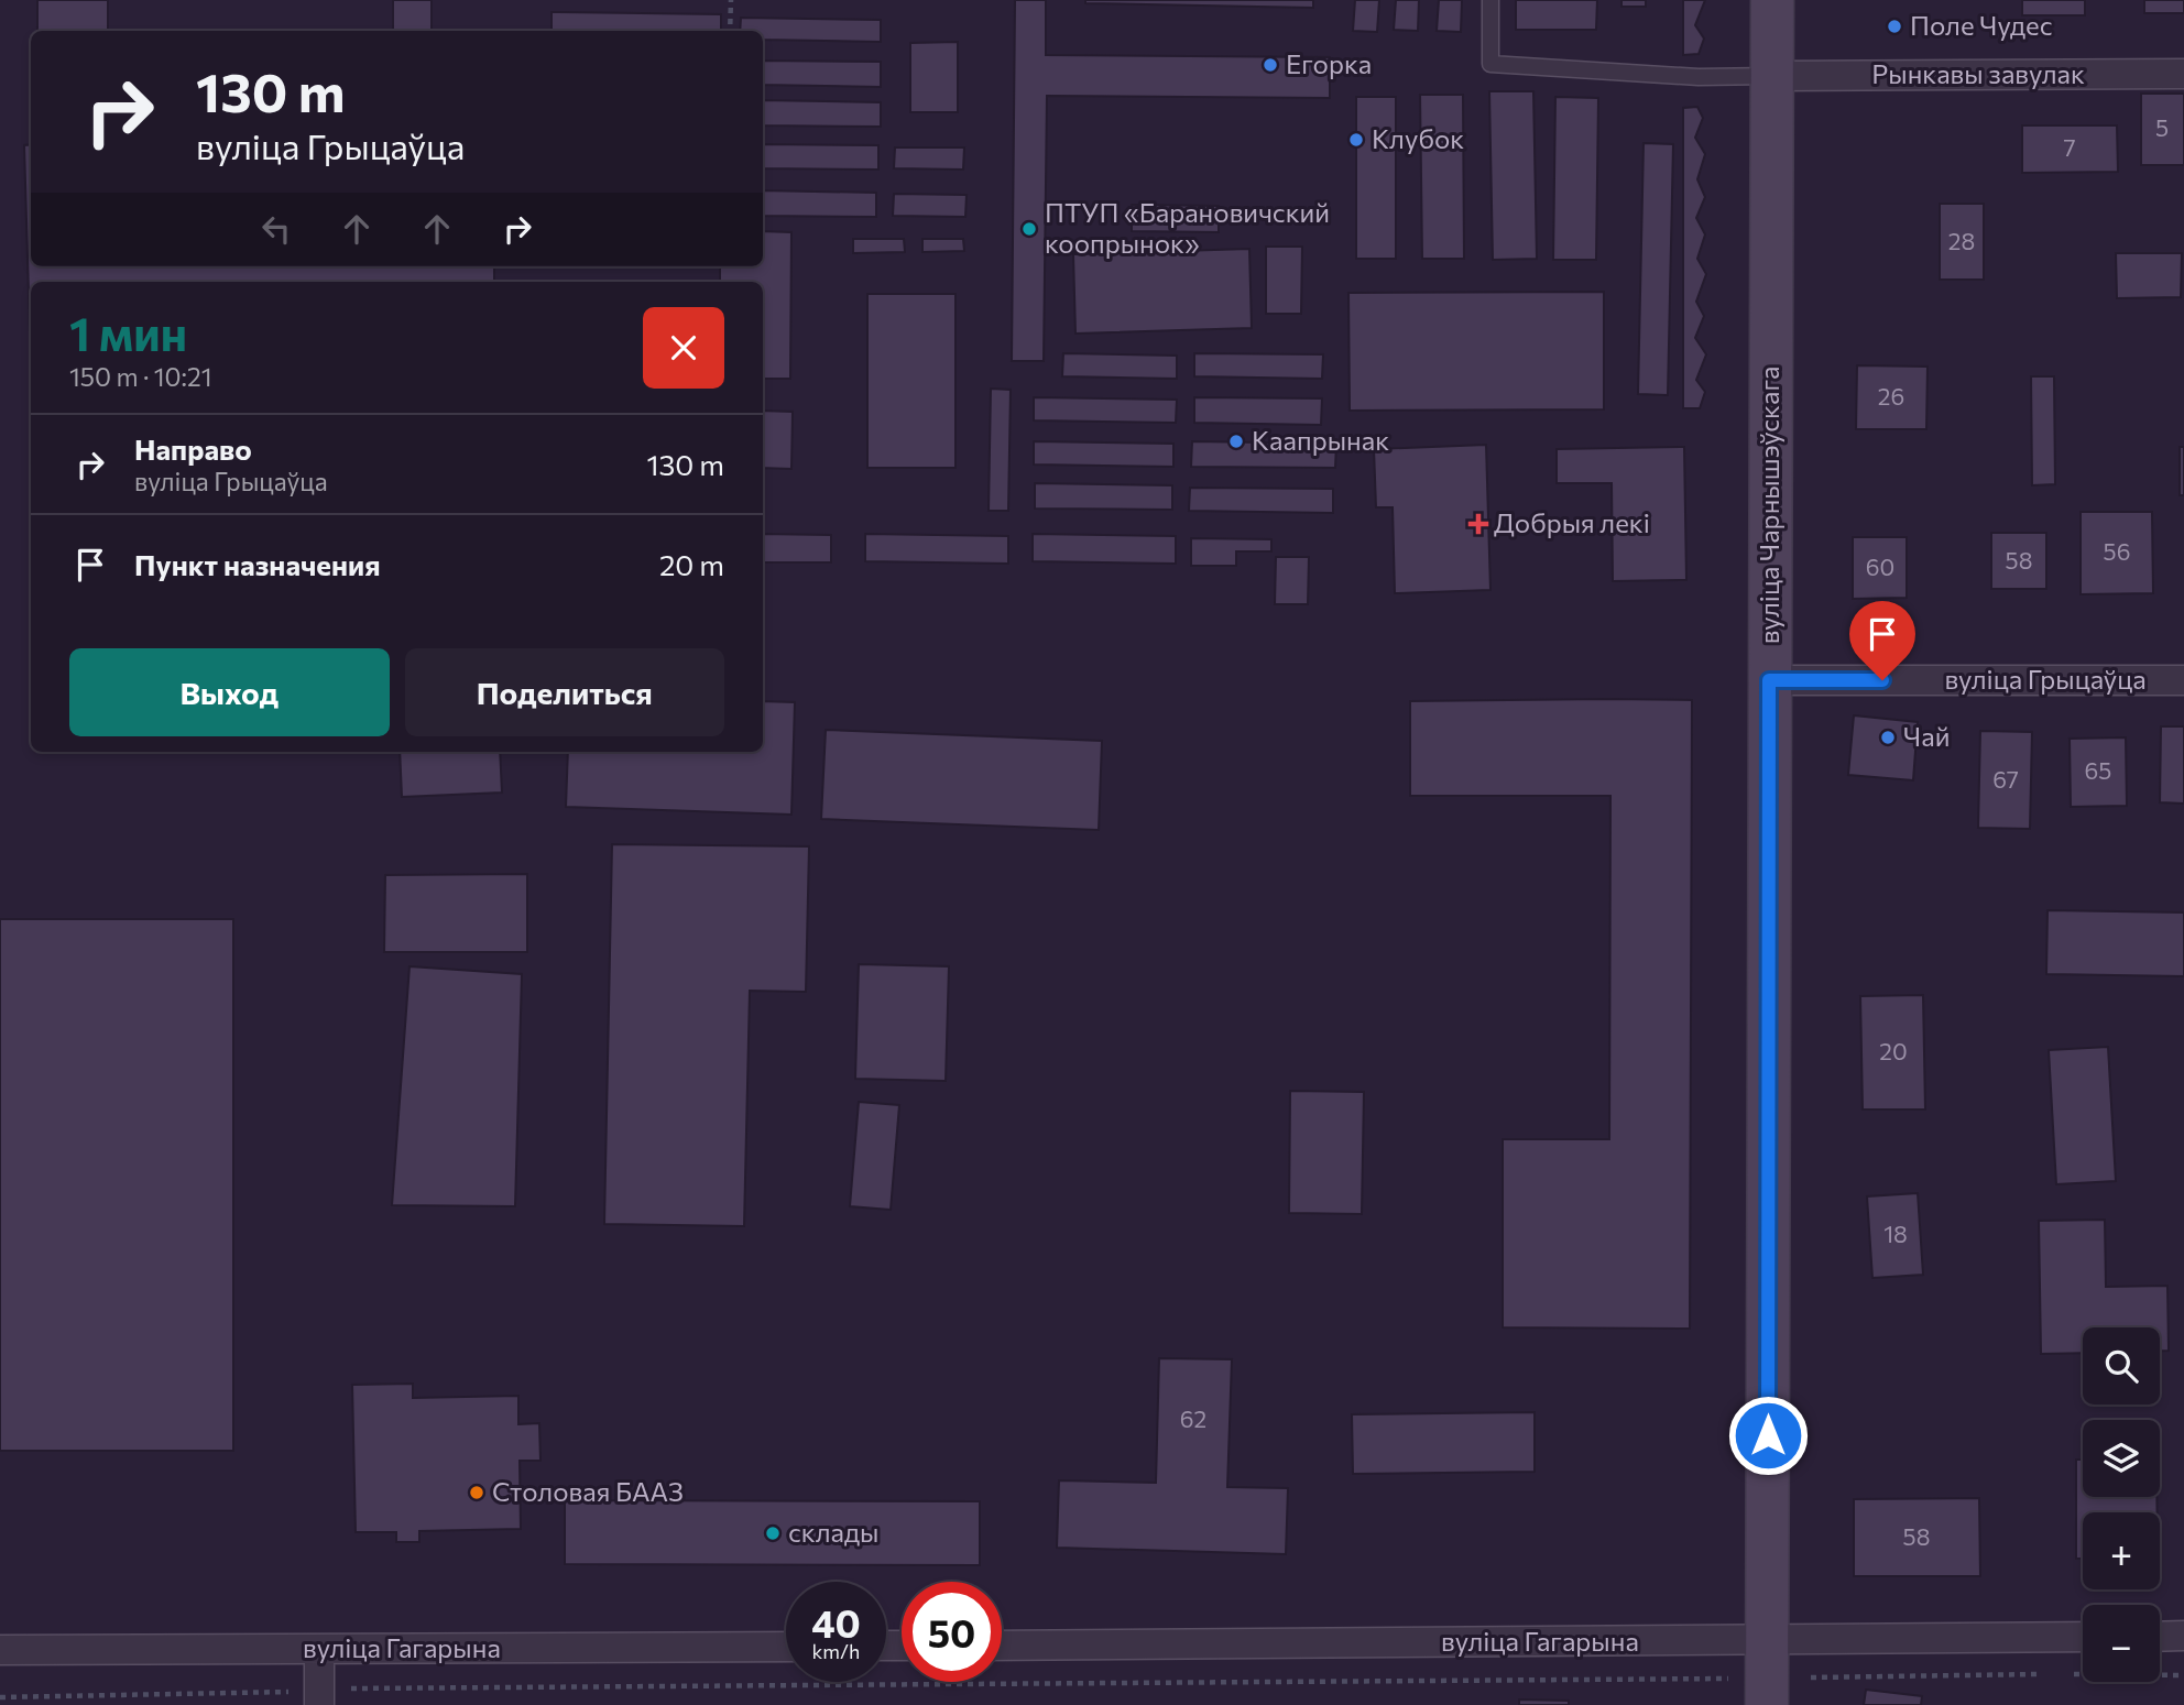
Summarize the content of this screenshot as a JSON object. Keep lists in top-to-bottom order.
{
  "streets": {
    "main road": ["вуліца Чарнышэўскага"],
    "street": ["Рынкавы завулак", "вуліца Грыцаўца", "вуліца Гагарына"]
  },
  "crossings": [
    ["Рынкавы завулак", "вуліца Чарнышэўскага"],
    ["вуліца Чарнышэўскага", "вуліца Грыцаўца"],
    ["вуліца Чарнышэўскага", "вуліца Гагарына"]
  ],
  "places": {
    "other": [
      "Поле Чудес",
      "Егорка",
      "Клубок",
      "ПТУП «Барановичский коопрынок»",
      "Каапрынак",
      "Чай",
      "Столовая БААЗ",
      "склады"
    ],
    "health": ["Добрыя лекі"]
  },
  "house_numbers": [
    "5",
    "7",
    "28",
    "26",
    "56",
    "58",
    "60",
    "65",
    "67",
    "20",
    "18",
    "62",
    "58"
  ],
  "page": {
    "turn": ["130 m", "вуліца Грыцаўца"],
    "heading": ["1 мин", "150 m · 10:21"],
    "list": [
      {
        "name": "Направо",
        "note": "вуліца Грыцаўца",
        "value": "130 m"
      },
      {
        "name": "Пункт назначения",
        "value": "20 m"
      }
    ],
    "buttons": ["Выход", "Поделиться"],
    "map_buttons": ["+", "−"],
    "speed": "40 km/h",
    "limit": "50"
  }
}
